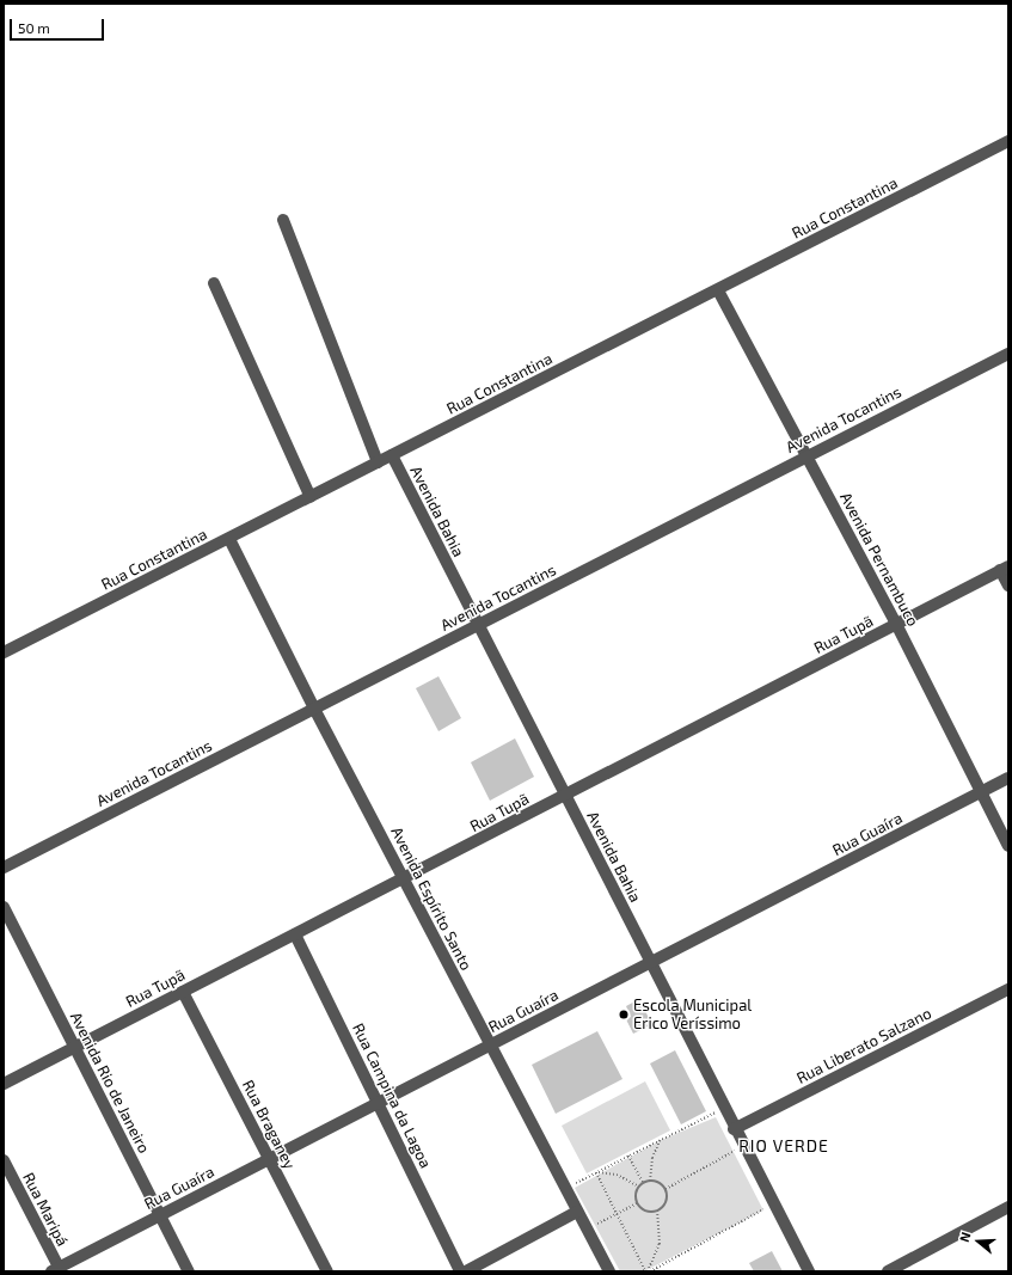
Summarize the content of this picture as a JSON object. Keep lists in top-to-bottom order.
{
  "streets": {
    "street": [
      "Rua Constantina",
      "Avenida Tocantins",
      "Avenida Bahia",
      "Avenida Pernambuco",
      "Rua Tupã",
      "Rua Guaíra",
      "Avenida Espírito Santo",
      "Rua Liberato Salzano",
      "Avenida Rio de Janeiro",
      "Rua Campina da Lagoa",
      "Rua Braganey",
      "Rua Maripá"
    ]
  },
  "crossings": [
    ["Rua Constantina", "Avenida Bahia"],
    ["Rua Constantina", "Avenida Pernambuco"],
    ["Rua Constantina", "Avenida Espírito Santo"],
    ["Avenida Tocantins", "Avenida Bahia"],
    ["Avenida Tocantins", "Avenida Pernambuco"],
    ["Avenida Tocantins", "Avenida Espírito Santo"],
    ["Avenida Bahia", "Rua Tupã"],
    ["Avenida Bahia", "Rua Guaíra"],
    ["Avenida Bahia", "Rua Liberato Salzano"],
    ["Avenida Pernambuco", "Rua Tupã"],
    ["Avenida Pernambuco", "Rua Guaíra"],
    ["Rua Tupã", "Avenida Espírito Santo"],
    ["Rua Tupã", "Avenida Rio de Janeiro"],
    ["Rua Tupã", "Rua Campina da Lagoa"],
    ["Rua Tupã", "Rua Braganey"],
    ["Rua Guaíra", "Avenida Espírito Santo"],
    ["Rua Guaíra", "Avenida Rio de Janeiro"],
    ["Rua Guaíra", "Rua Campina da Lagoa"],
    ["Rua Guaíra", "Rua Braganey"],
    ["Rua Guaíra", "Rua Maripá"]
  ],
  "districts": ["RIO VERDE"],
  "places": ["Escola Municipal Erico Veríssimo"],
  "scale_bar": "50 m",
  "north": "left"
}
